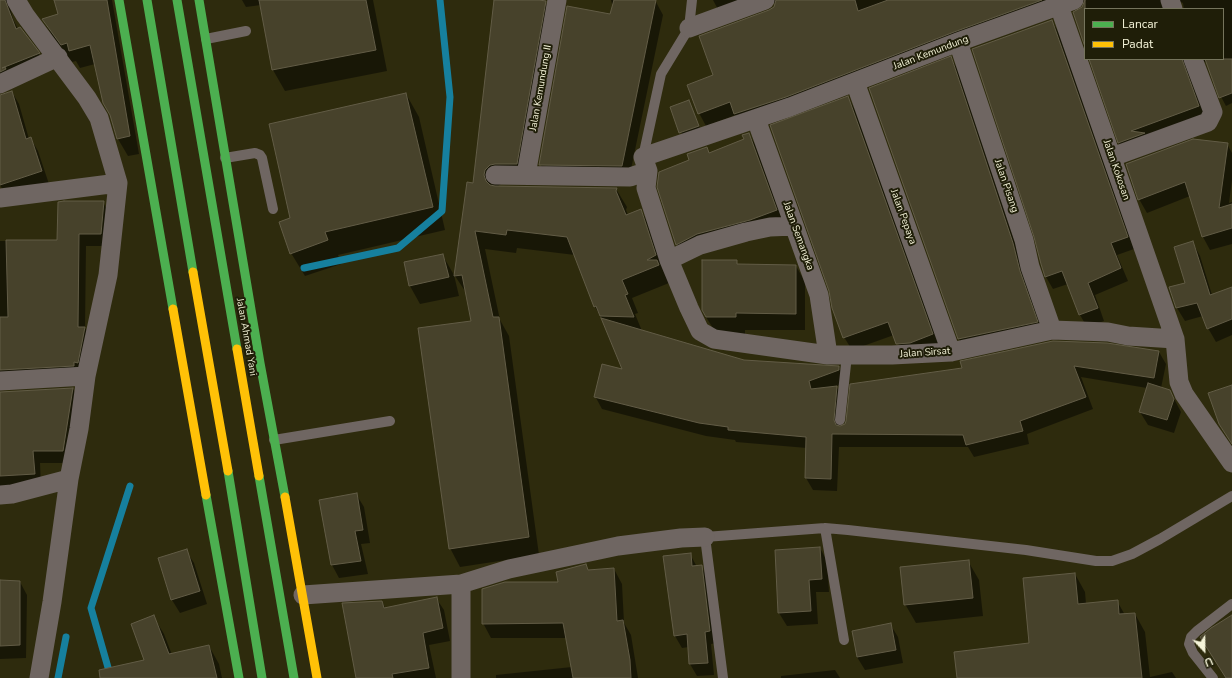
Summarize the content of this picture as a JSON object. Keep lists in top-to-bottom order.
{
  "streets": {
    "main road": ["Jalan Ahmad Yani"],
    "street": [
      "Jalan Kemundung",
      "Jalan Kemundung II",
      "Jalan Kokosan",
      "Jalan Pisang",
      "Jalan Pepaya",
      "Jalan Semangka",
      "Jalan Sirsat"
    ]
  },
  "crossings": [
    ["Jalan Kemundung", "Jalan Kemundung II"],
    ["Jalan Kemundung", "Jalan Kokosan"],
    ["Jalan Kemundung", "Jalan Pisang"],
    ["Jalan Kemundung", "Jalan Pepaya"],
    ["Jalan Kemundung", "Jalan Semangka"],
    ["Jalan Kemundung", "Jalan Sirsat"],
    ["Jalan Kokosan", "Jalan Sirsat"],
    ["Jalan Pisang", "Jalan Sirsat"],
    ["Jalan Pepaya", "Jalan Sirsat"],
    ["Jalan Semangka", "Jalan Sirsat"]
  ],
  "legend": ["Lancar", "Padat"],
  "north": "bottom"
}
